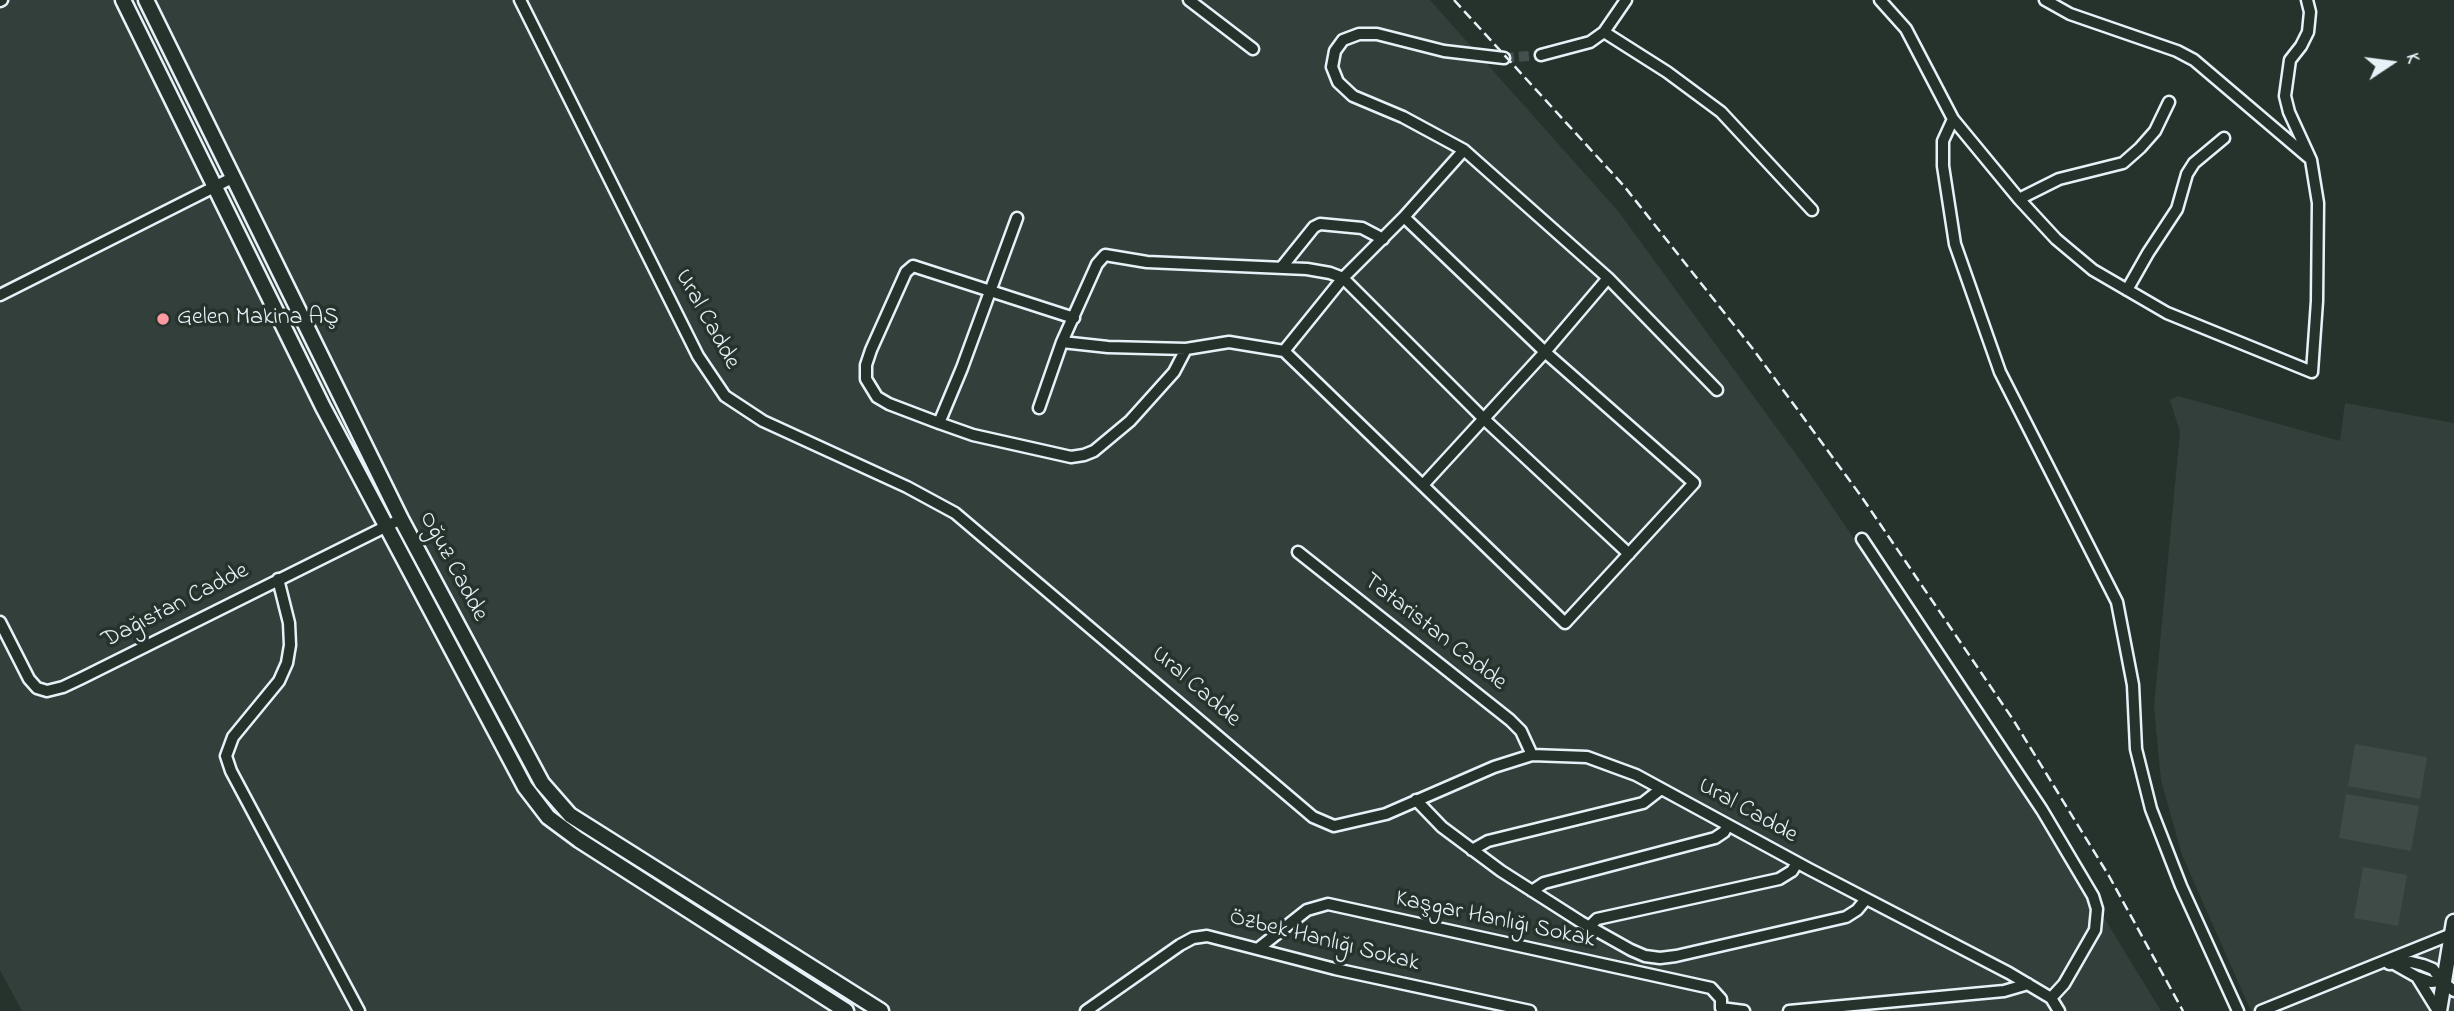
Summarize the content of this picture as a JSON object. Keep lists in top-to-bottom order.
{
  "streets": {
    "street": [
      "Ural Cadde",
      "Oğuz Cadde",
      "Dağıstan Cadde",
      "Tataristan Cadde",
      "Kaşgar Hanlığı Sokak",
      "Özbek Hanlığı Sokak"
    ]
  },
  "crossings": [
    ["Ural Cadde", "Tataristan Cadde"],
    ["Oğuz Cadde", "Dağıstan Cadde"],
    ["Kaşgar Hanlığı Sokak", "Özbek Hanlığı Sokak"]
  ],
  "places": ["Gelen Makina AŞ"],
  "north": "right"
}
